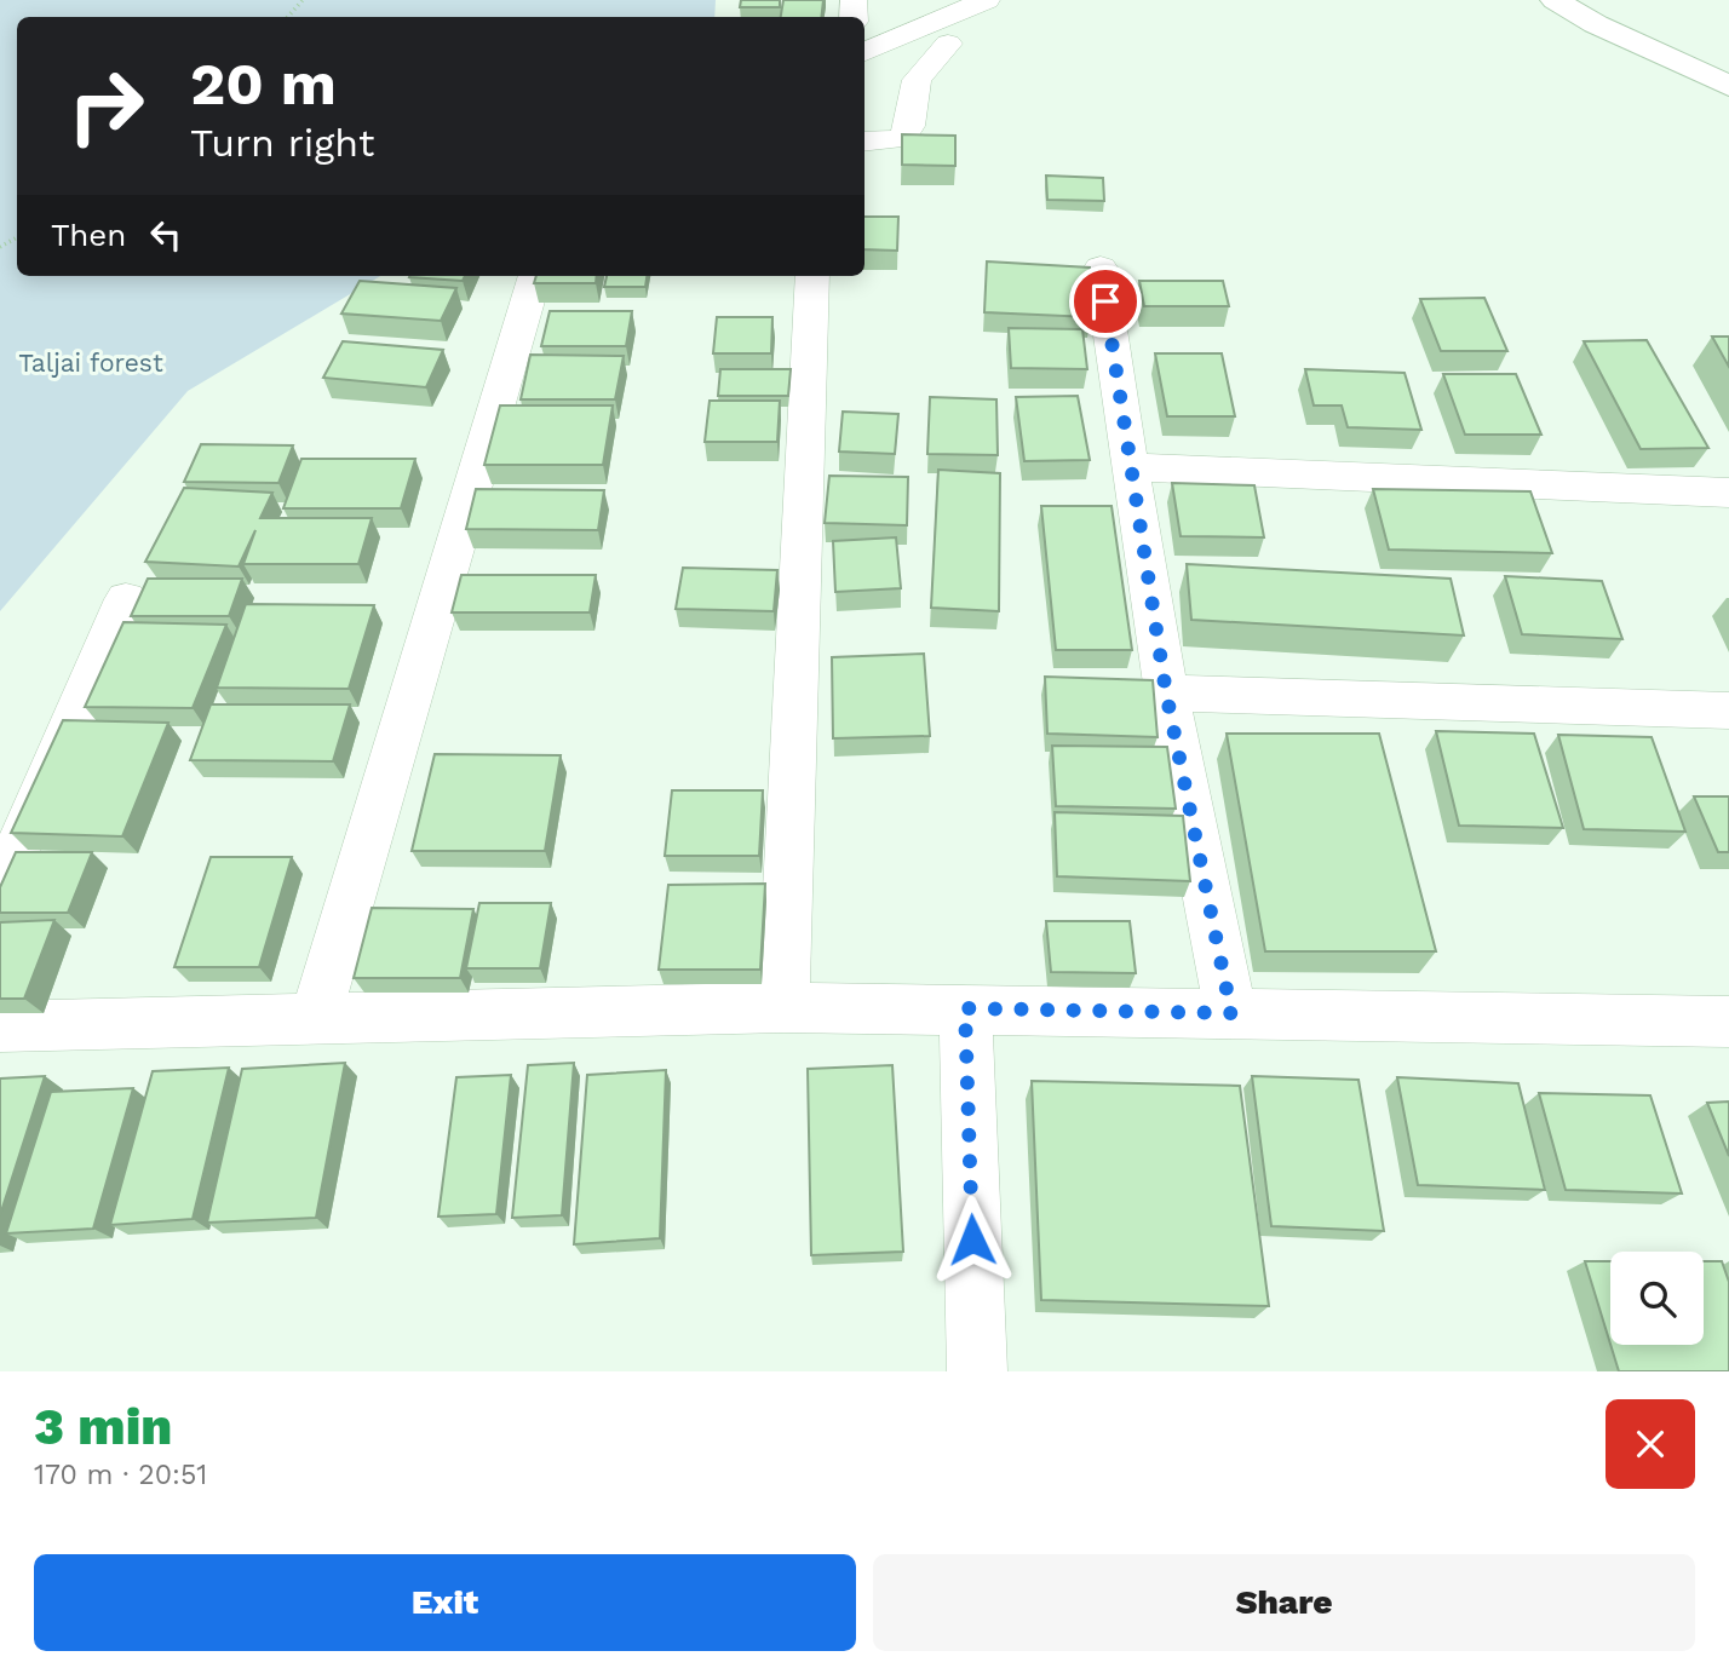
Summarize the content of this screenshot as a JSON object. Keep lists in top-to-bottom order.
{
  "parks": ["Taljai forest"],
  "page": {
    "turn": ["20 m", "Turn right"],
    "then": "Then",
    "heading": ["3 min", "170 m · 20:51"],
    "buttons": ["Exit", "Share"]
  }
}
